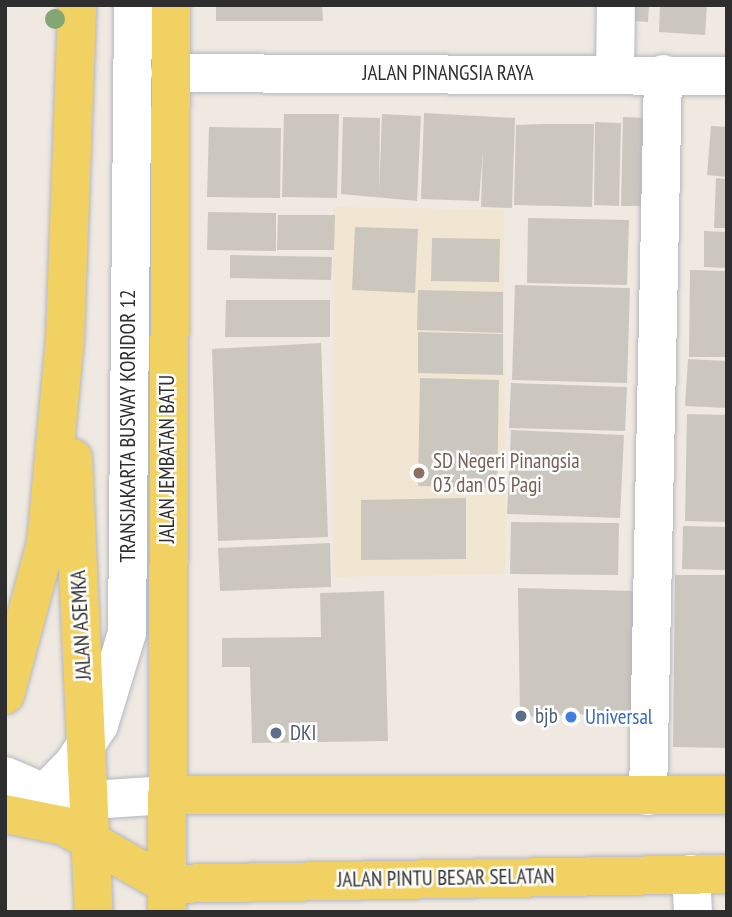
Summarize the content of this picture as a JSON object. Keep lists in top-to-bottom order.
{
  "streets": {
    "main road": ["JALAN JEMBATAN BATU", "JALAN ASEMKA", "JALAN PINTU BESAR SELATAN"],
    "street": ["JALAN PINANGSIA RAYA", "TRANSJAKARTA BUSWAY KORIDOR 12"]
  },
  "crossings": [
    ["JALAN PINANGSIA RAYA", "JALAN JEMBATAN BATU"],
    ["TRANSJAKARTA BUSWAY KORIDOR 12", "JALAN ASEMKA"],
    ["JALAN JEMBATAN BATU", "JALAN PINTU BESAR SELATAN"]
  ],
  "places": [
    "SD Negeri Pinangsia 03 dan 05 Pagi",
    "bjb",
    "Universal",
    "DKI"
  ]
}
